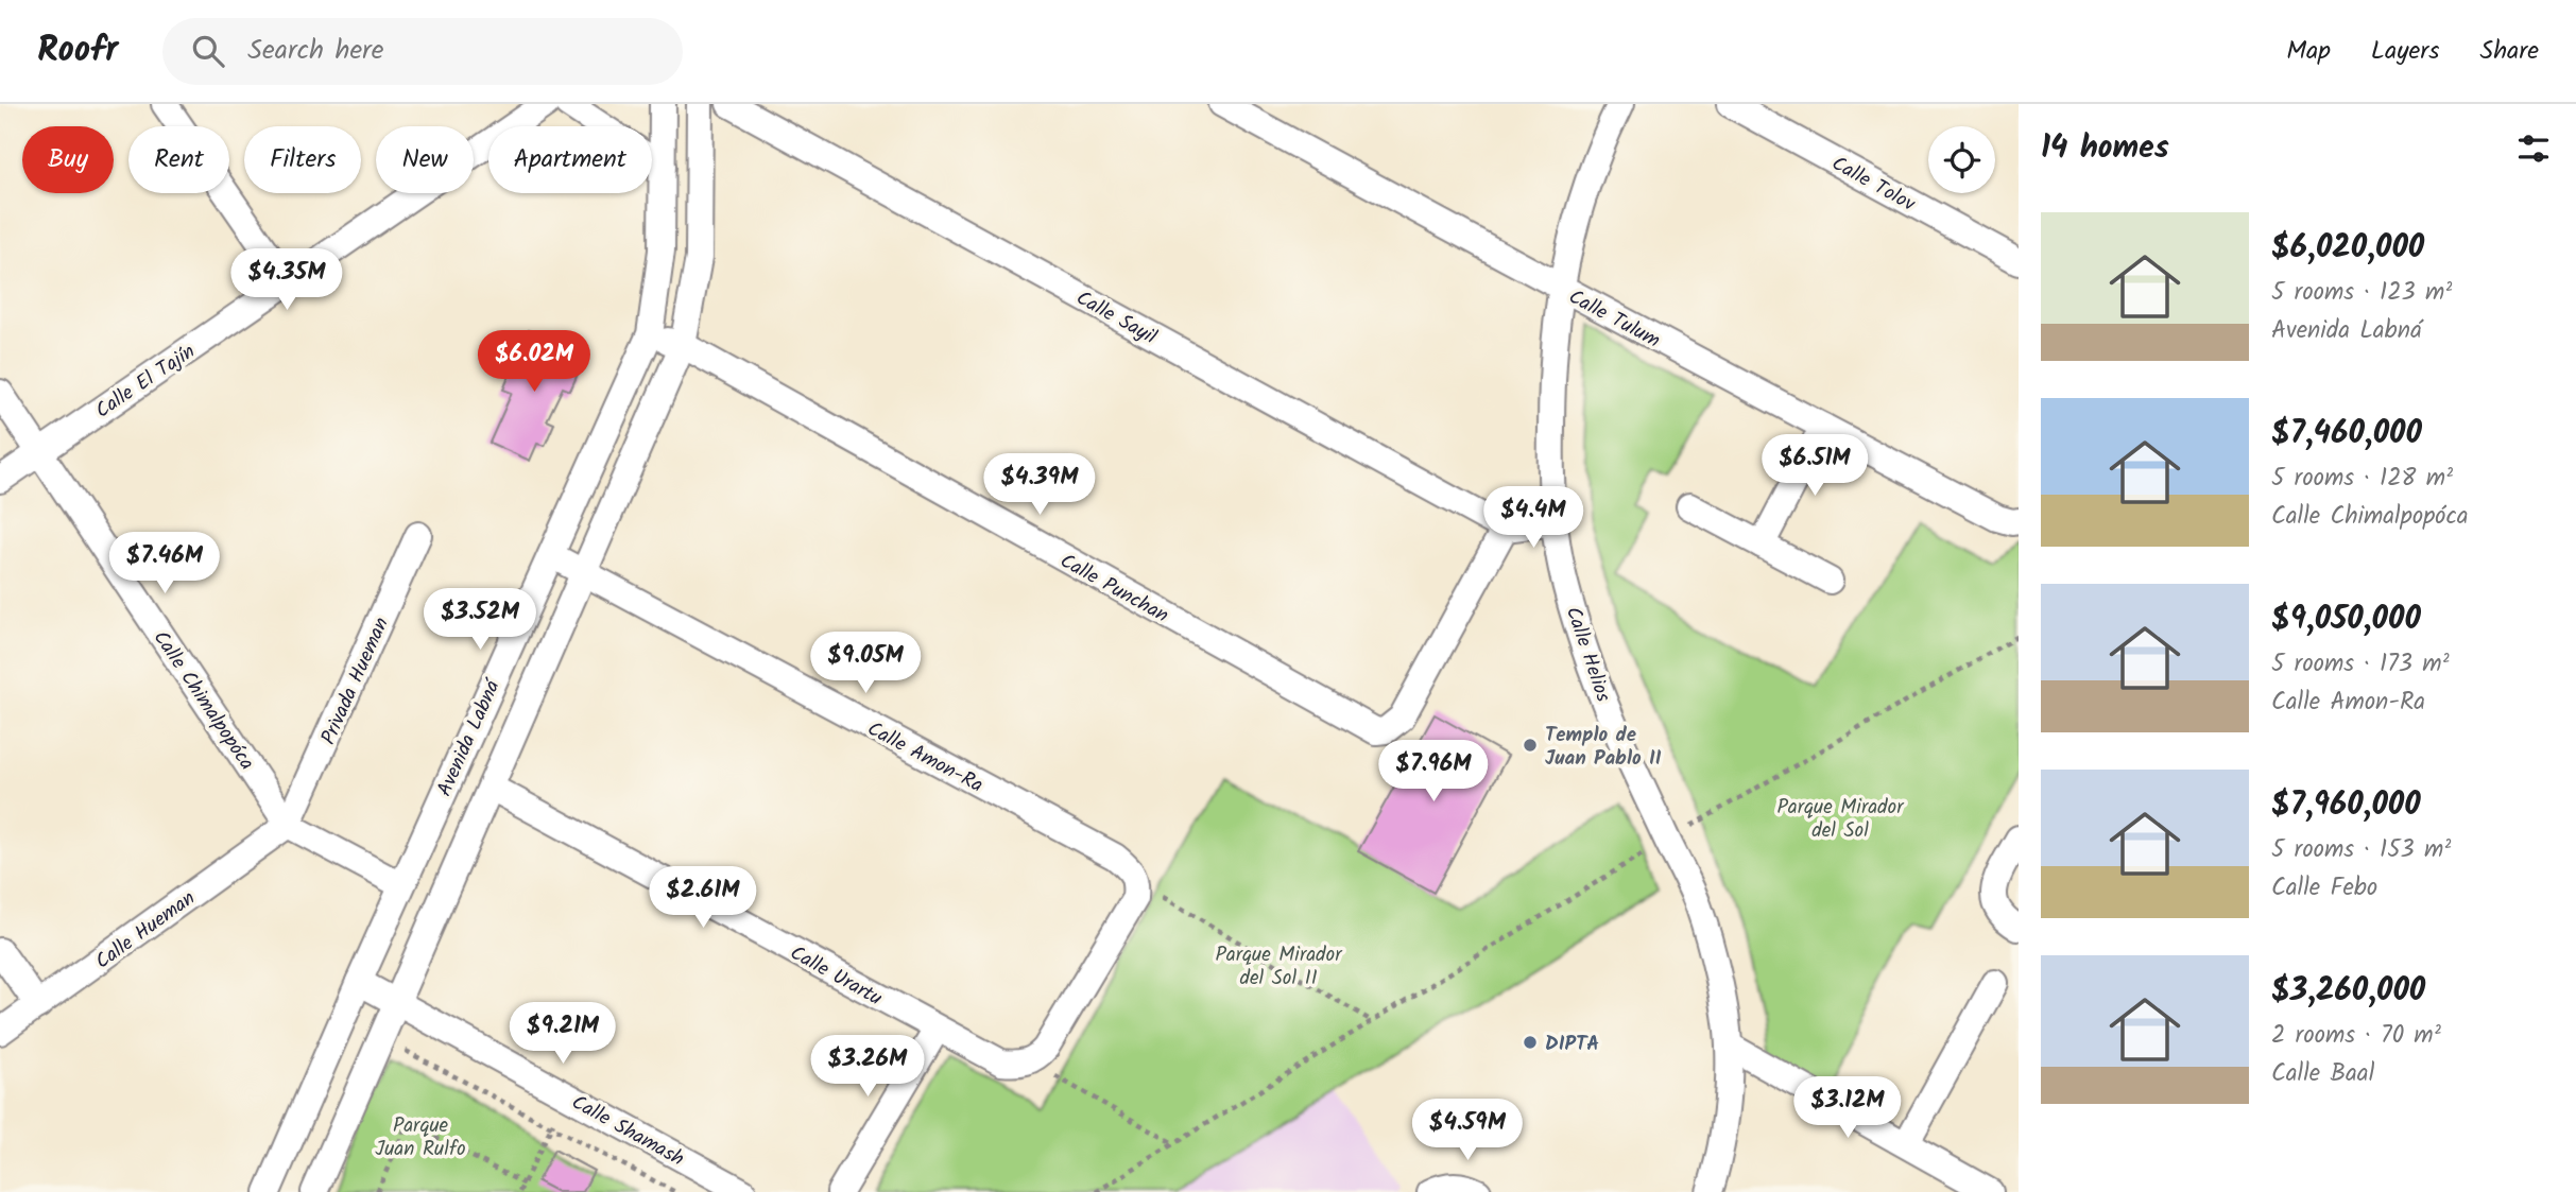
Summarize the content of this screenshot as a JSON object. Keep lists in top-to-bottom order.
{
  "streets": {
    "street": [
      "Calle Tolov",
      "Calle Sayil",
      "Calle Tulum",
      "Calle El Tajín",
      "Calle Punchan",
      "Calle Helios",
      "Privada Hueman",
      "Calle Chimalpopóca",
      "Avenida Labná",
      "Calle Amon-Ra",
      "Calle Hueman",
      "Calle Urartu",
      "Calle Shamash"
    ]
  },
  "crossings": [
    ["Calle Sayil", "Calle Punchan"],
    ["Calle Tulum", "Calle Helios"],
    ["Calle El Tajín", "Calle Chimalpopóca"],
    ["Calle Punchan", "Avenida Labná"],
    ["Privada Hueman", "Calle Chimalpopóca"],
    ["Privada Hueman", "Calle Hueman"],
    ["Calle Chimalpopóca", "Avenida Labná"],
    ["Calle Chimalpopóca", "Calle Hueman"],
    ["Avenida Labná", "Calle Amon-Ra"],
    ["Avenida Labná", "Calle Urartu"],
    ["Avenida Labná", "Calle Shamash"]
  ],
  "parks": ["Parque Mirador del Sol", "Parque Mirador del Sol II", "Parque Juan Rulfo"],
  "places": ["Templo de Juan Pablo II", "DIPTA"],
  "page": {
    "header": "Roofr",
    "search": "Search here",
    "nav": ["Map", "Layers", "Share"],
    "heading": "14 homes",
    "chip": [
      "Buy",
      "Rent",
      "Filters",
      "New",
      "Apartment"
    ],
    "list": [
      {
        "name": "$6,020,000",
        "note": "5 rooms · 123 m² · Avenida Labná"
      },
      {
        "name": "$7,460,000",
        "note": "5 rooms · 128 m² · Calle Chimalpopóca"
      },
      {
        "name": "$9,050,000",
        "note": "5 rooms · 173 m² · Calle Amon-Ra"
      },
      {
        "name": "$7,960,000",
        "note": "5 rooms · 153 m² · Calle Febo"
      },
      {
        "name": "$3,260,000",
        "note": "2 rooms · 70 m² · Calle Baal"
      }
    ],
    "price": [
      "$4.35M",
      "$6.02M",
      "$6.51M",
      "$4.39M",
      "$4.4M",
      "$7.46M",
      "$3.52M",
      "$9.05M",
      "$7.96M",
      "$2.61M",
      "$9.21M",
      "$3.26M",
      "$3.12M",
      "$4.59M"
    ]
  }
}
